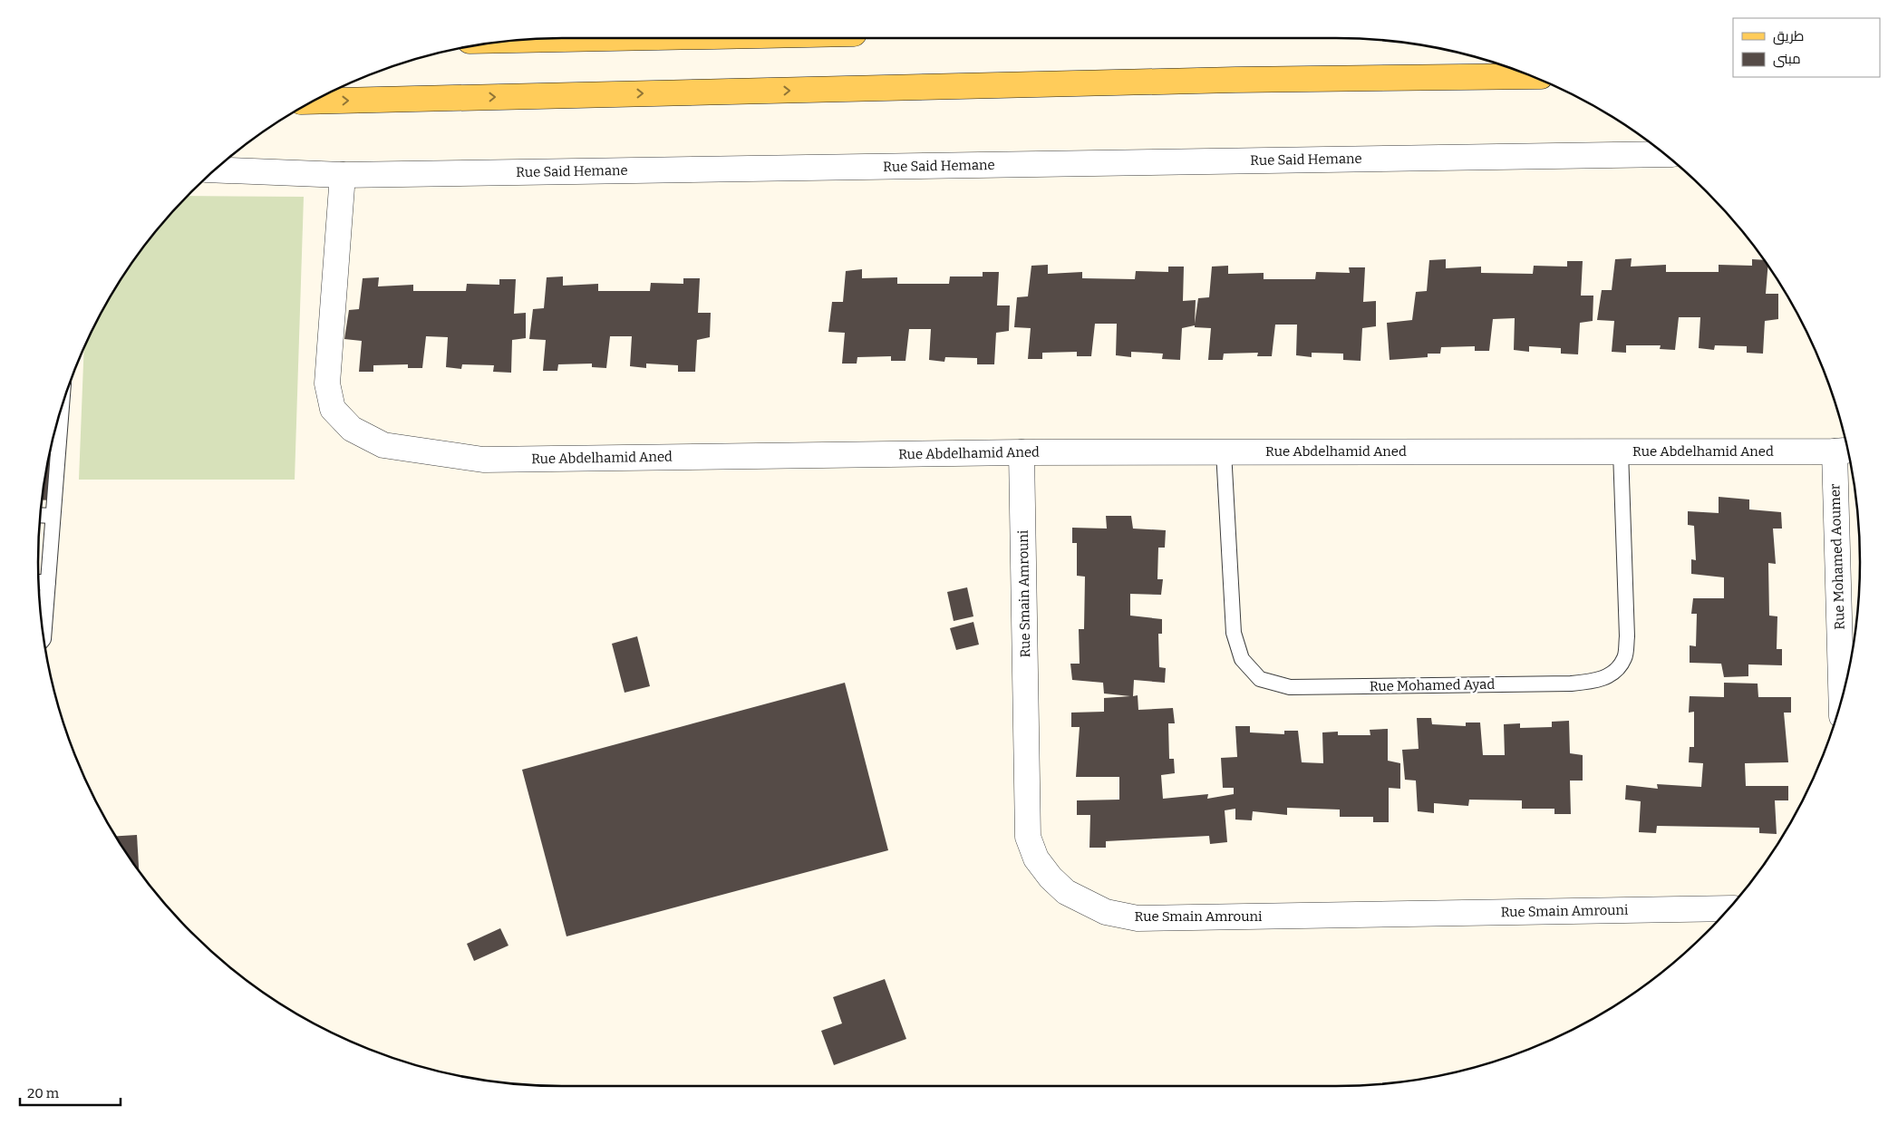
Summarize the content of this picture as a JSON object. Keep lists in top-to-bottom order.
{
  "streets": {
    "street": [
      "Rue Said Hemane",
      "Rue Abdelhamid Aned",
      "Rue Mohamed Aoumer",
      "Rue Smain Amrouni"
    ],
    "lane": ["Rue Mohamed Ayad"]
  },
  "crossings": [
    ["Rue Said Hemane", "Rue Abdelhamid Aned"],
    ["Rue Abdelhamid Aned", "Rue Mohamed Aoumer"],
    ["Rue Abdelhamid Aned", "Rue Smain Amrouni"],
    ["Rue Abdelhamid Aned", "Rue Mohamed Ayad"]
  ],
  "legend": ["طريق", "مبنى"],
  "scale_bar": "20 m"
}
